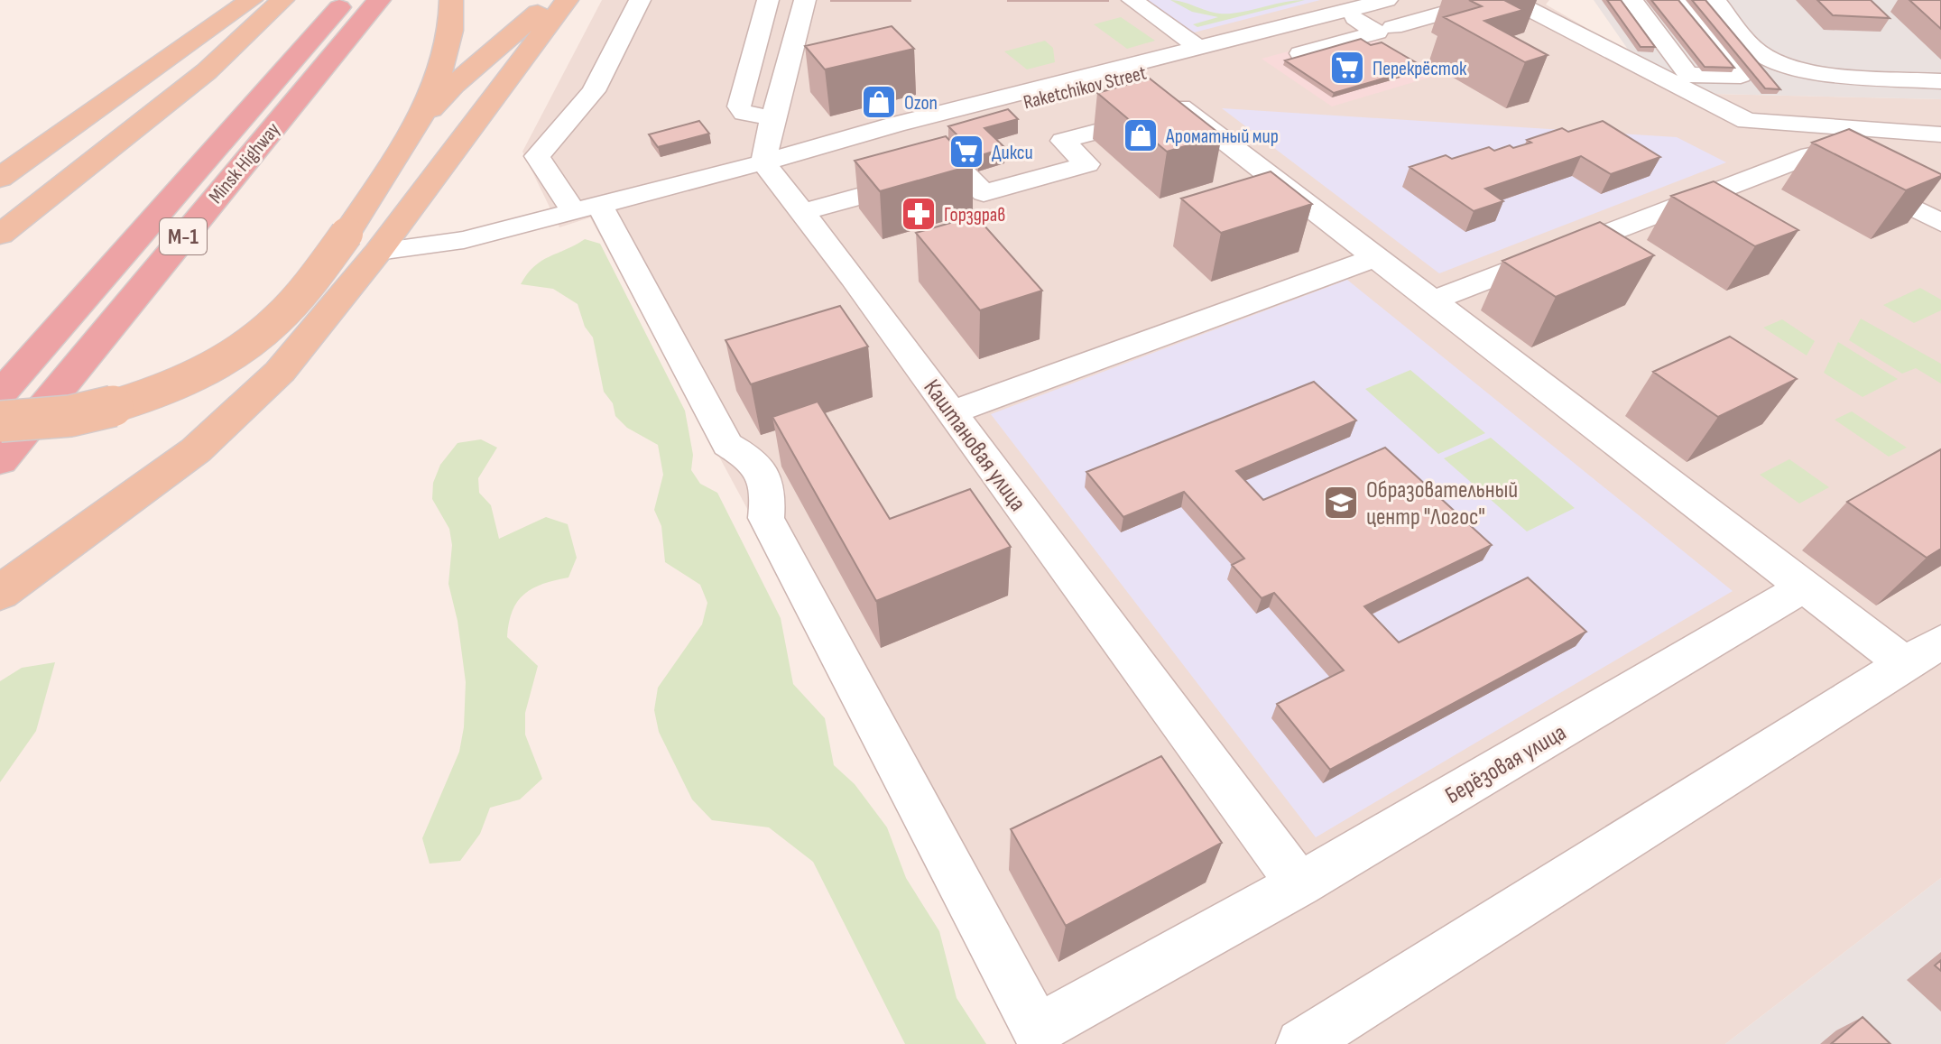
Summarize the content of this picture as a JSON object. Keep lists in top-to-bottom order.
{
  "streets": {
    "highway": ["Minsk Highway", "М-1"],
    "street": ["Raketchikov Street", "Каштановая улица", "Берёзовая улица"]
  },
  "crossings": [
    ["Raketchikov Street", "Каштановая улица"],
    ["Каштановая улица", "Берёзовая улица"]
  ],
  "places": {
    "supermarket": ["Перекрёсток", "Дикси"],
    "shop": ["Ozon", "Ароматный мир"],
    "pharmacy": ["Горздрав"],
    "school or university": ["Образовательный центр \"Логос\""]
  }
}
